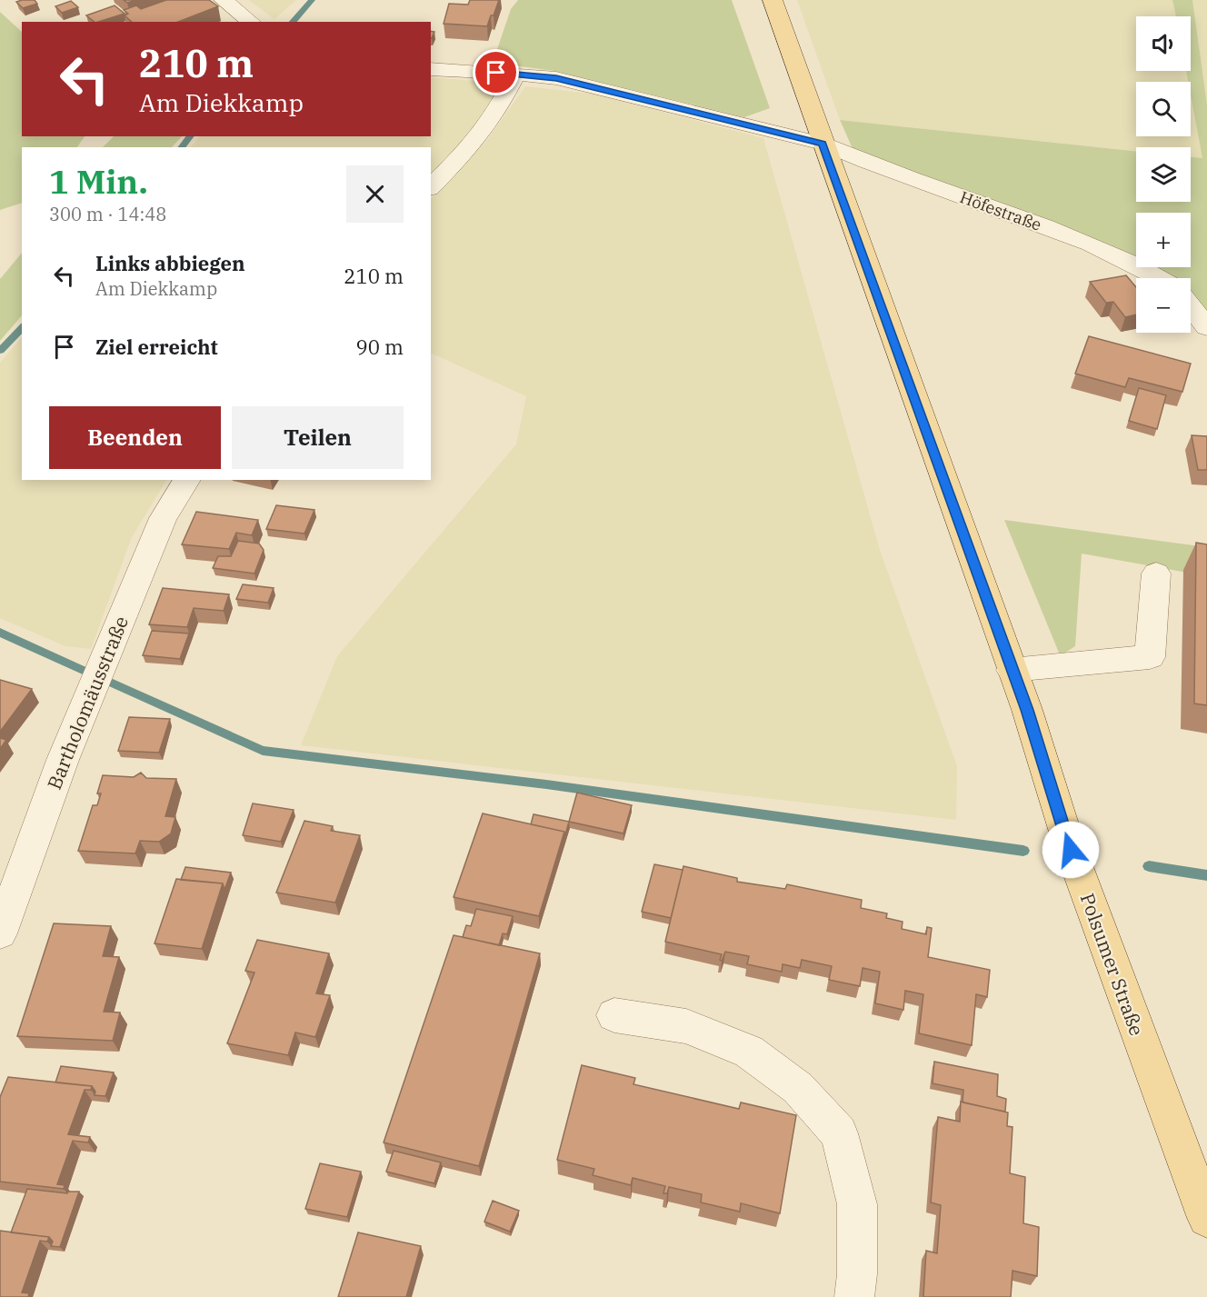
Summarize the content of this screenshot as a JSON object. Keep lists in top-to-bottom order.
{
  "streets": {
    "main road": ["Polsumer Straße"],
    "street": ["Höfestraße", "Bartholomäusstraße"]
  },
  "crossings": [
    ["Höfestraße", "Polsumer Straße"]
  ],
  "page": {
    "map_buttons": ["+", "−"],
    "turn": ["210 m", "Am Diekkamp"],
    "heading": ["1 Min.", "300 m · 14:48"],
    "list": [
      {
        "name": "Links abbiegen",
        "note": "Am Diekkamp",
        "value": "210 m"
      },
      {
        "name": "Ziel erreicht",
        "value": "90 m"
      }
    ],
    "buttons": ["Beenden", "Teilen"]
  }
}
